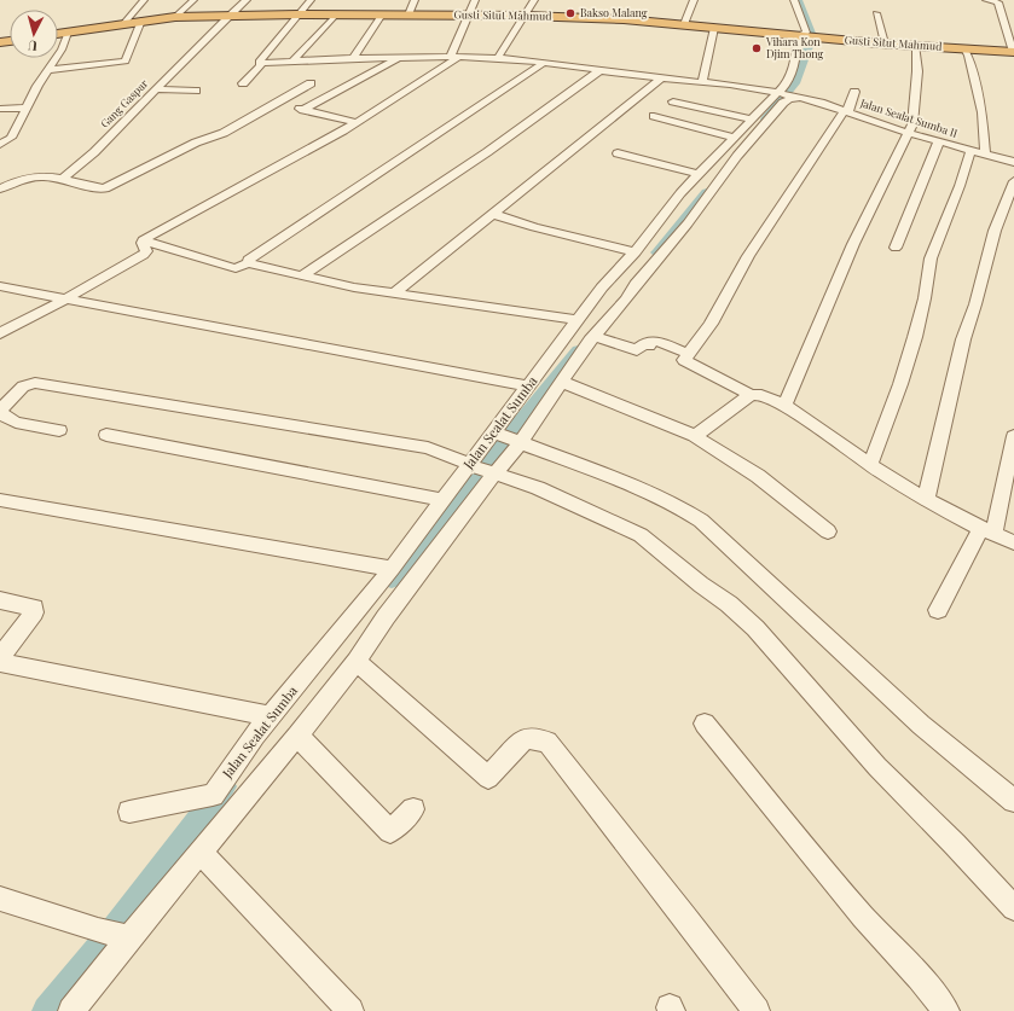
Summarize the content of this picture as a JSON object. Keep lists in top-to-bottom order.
{
  "streets": {
    "highway": ["Gusti Situt Mahmud"],
    "street": ["Gang Gaspar", "Jalan Sealat Sumba II", "Jalan Sealat Sumba"]
  },
  "crossings": [
    ["Gusti Situt Mahmud", "Gang Gaspar"],
    ["Gusti Situt Mahmud", "Jalan Sealat Sumba"],
    ["Jalan Sealat Sumba II", "Jalan Sealat Sumba"]
  ],
  "places": ["Bakso Malang", "Vihara Kon Djim Thong"],
  "north": "bottom"
}
